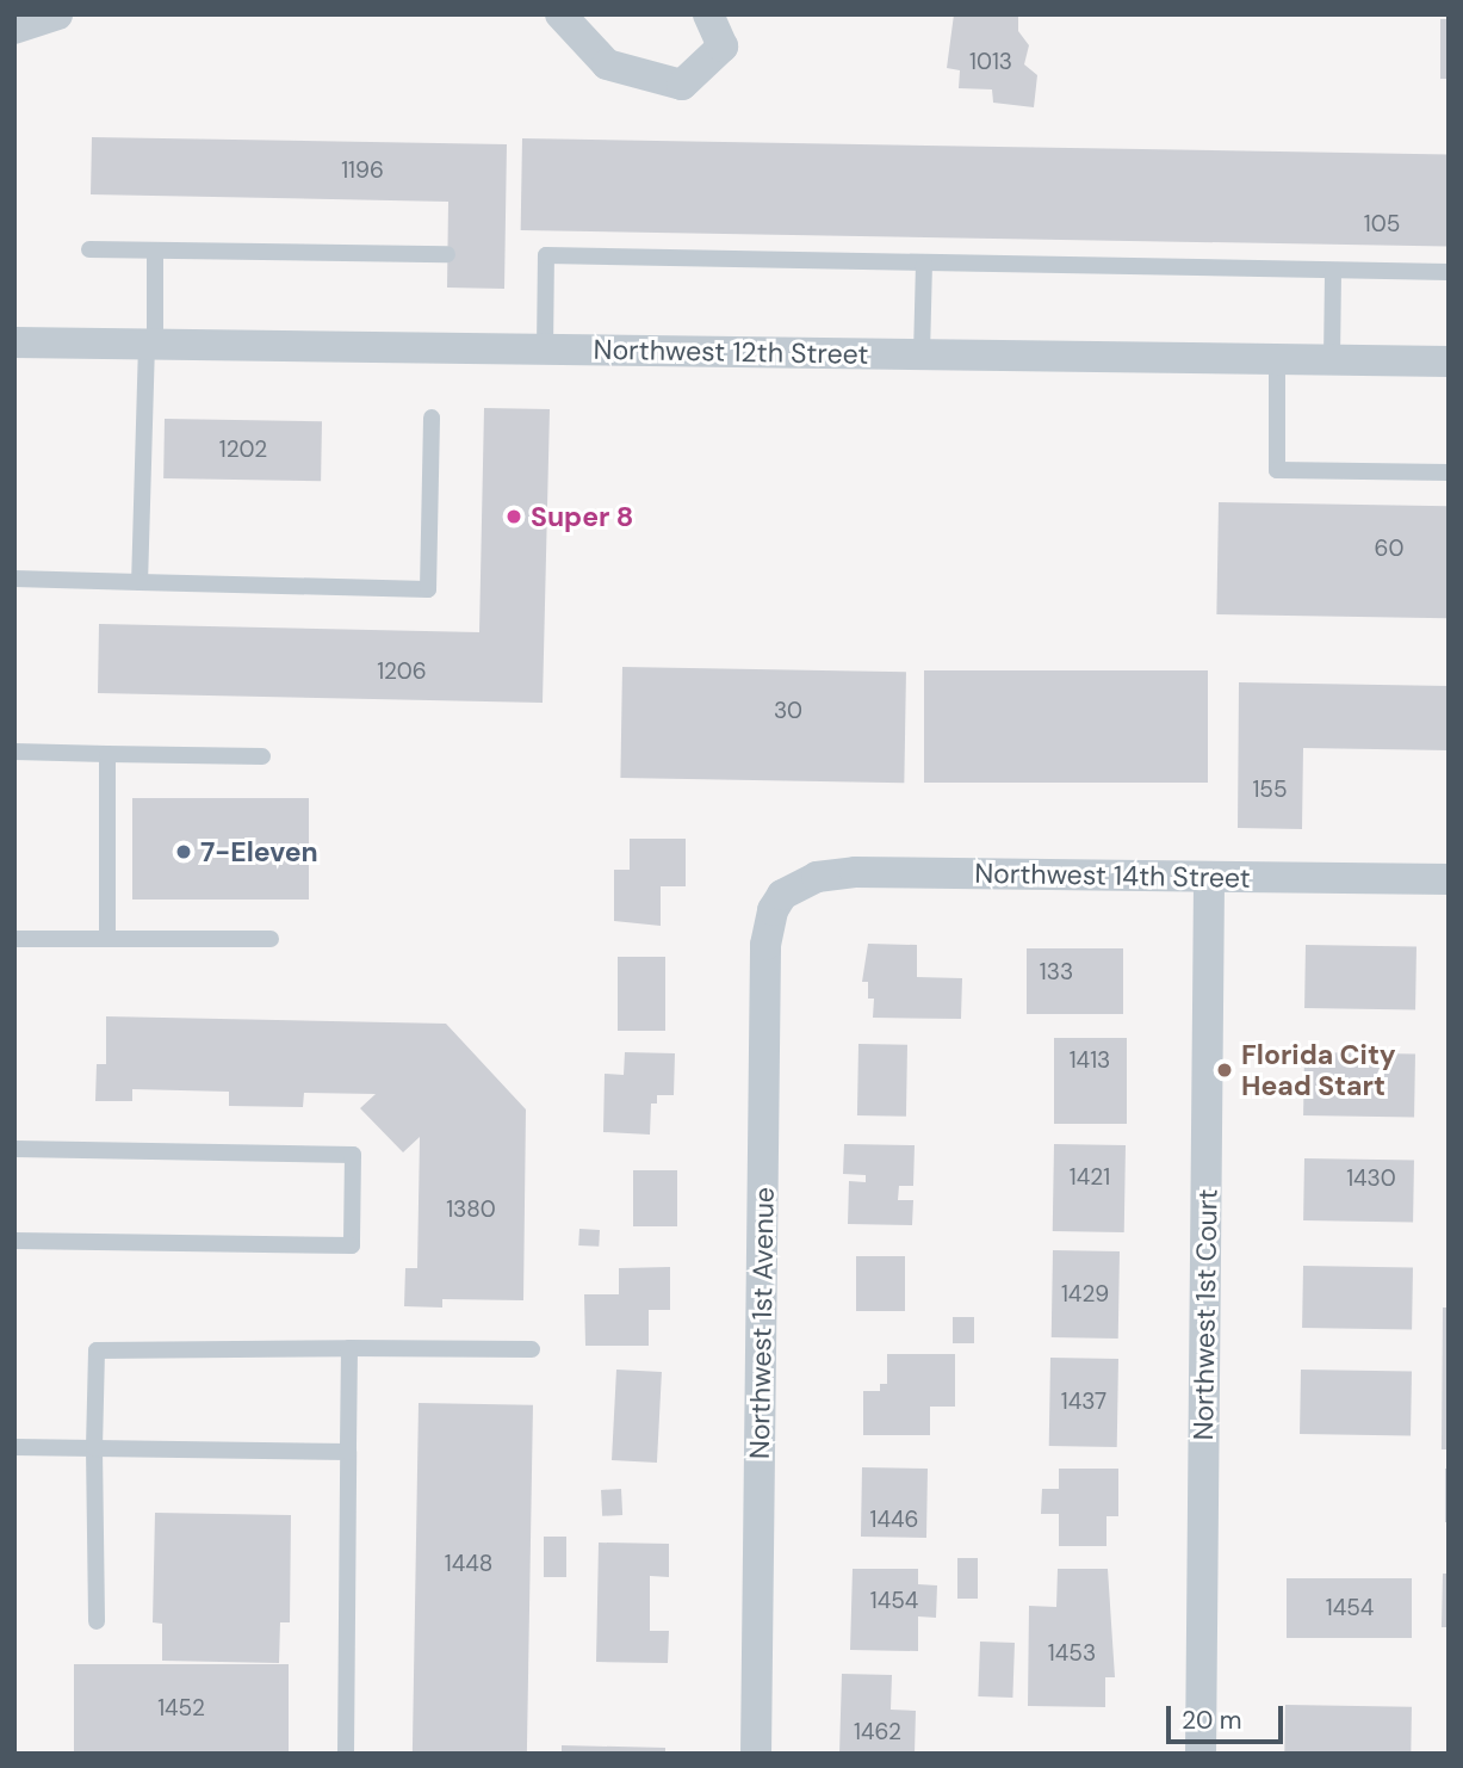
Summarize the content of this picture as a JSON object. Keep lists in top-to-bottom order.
{
  "streets": {
    "street": [
      "Northwest 12th Street",
      "Northwest 14th Street",
      "Northwest 1st Court",
      "Northwest 1st Avenue"
    ]
  },
  "crossings": [
    ["Northwest 14th Street", "Northwest 1st Court"],
    ["Northwest 14th Street", "Northwest 1st Avenue"]
  ],
  "places": ["Super 8", "7-Eleven", "Florida City Head Start"],
  "house_numbers": [
    "1013",
    "1196",
    "105",
    "1202",
    "60",
    "1206",
    "30",
    "155",
    "133",
    "1413",
    "1421",
    "1430",
    "1380",
    "1429",
    "1437",
    "1446",
    "1448",
    "1454",
    "1454",
    "1453",
    "1452",
    "1462"
  ],
  "scale_bar": "20 m"
}
